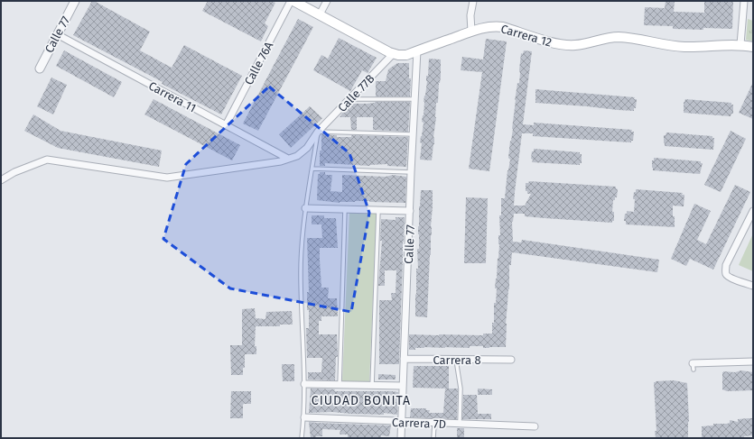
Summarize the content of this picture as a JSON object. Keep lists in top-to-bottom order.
{
  "streets": {
    "main road": ["Carrera 12"],
    "street": [
      "Calle 77",
      "Calle 76A",
      "Calle 77B",
      "Carrera 11",
      "Carrera 8",
      "Carrera 7D"
    ]
  },
  "crossings": [
    ["Calle 77", "Carrera 12"],
    ["Calle 77", "Carrera 11"],
    ["Calle 77", "Carrera 8"],
    ["Calle 77", "Carrera 7D"],
    ["Carrera 12", "Calle 77B"],
    ["Calle 76A", "Carrera 11"],
    ["Calle 77B", "Carrera 11"]
  ],
  "districts": ["CIUDAD BONITA"]
}
